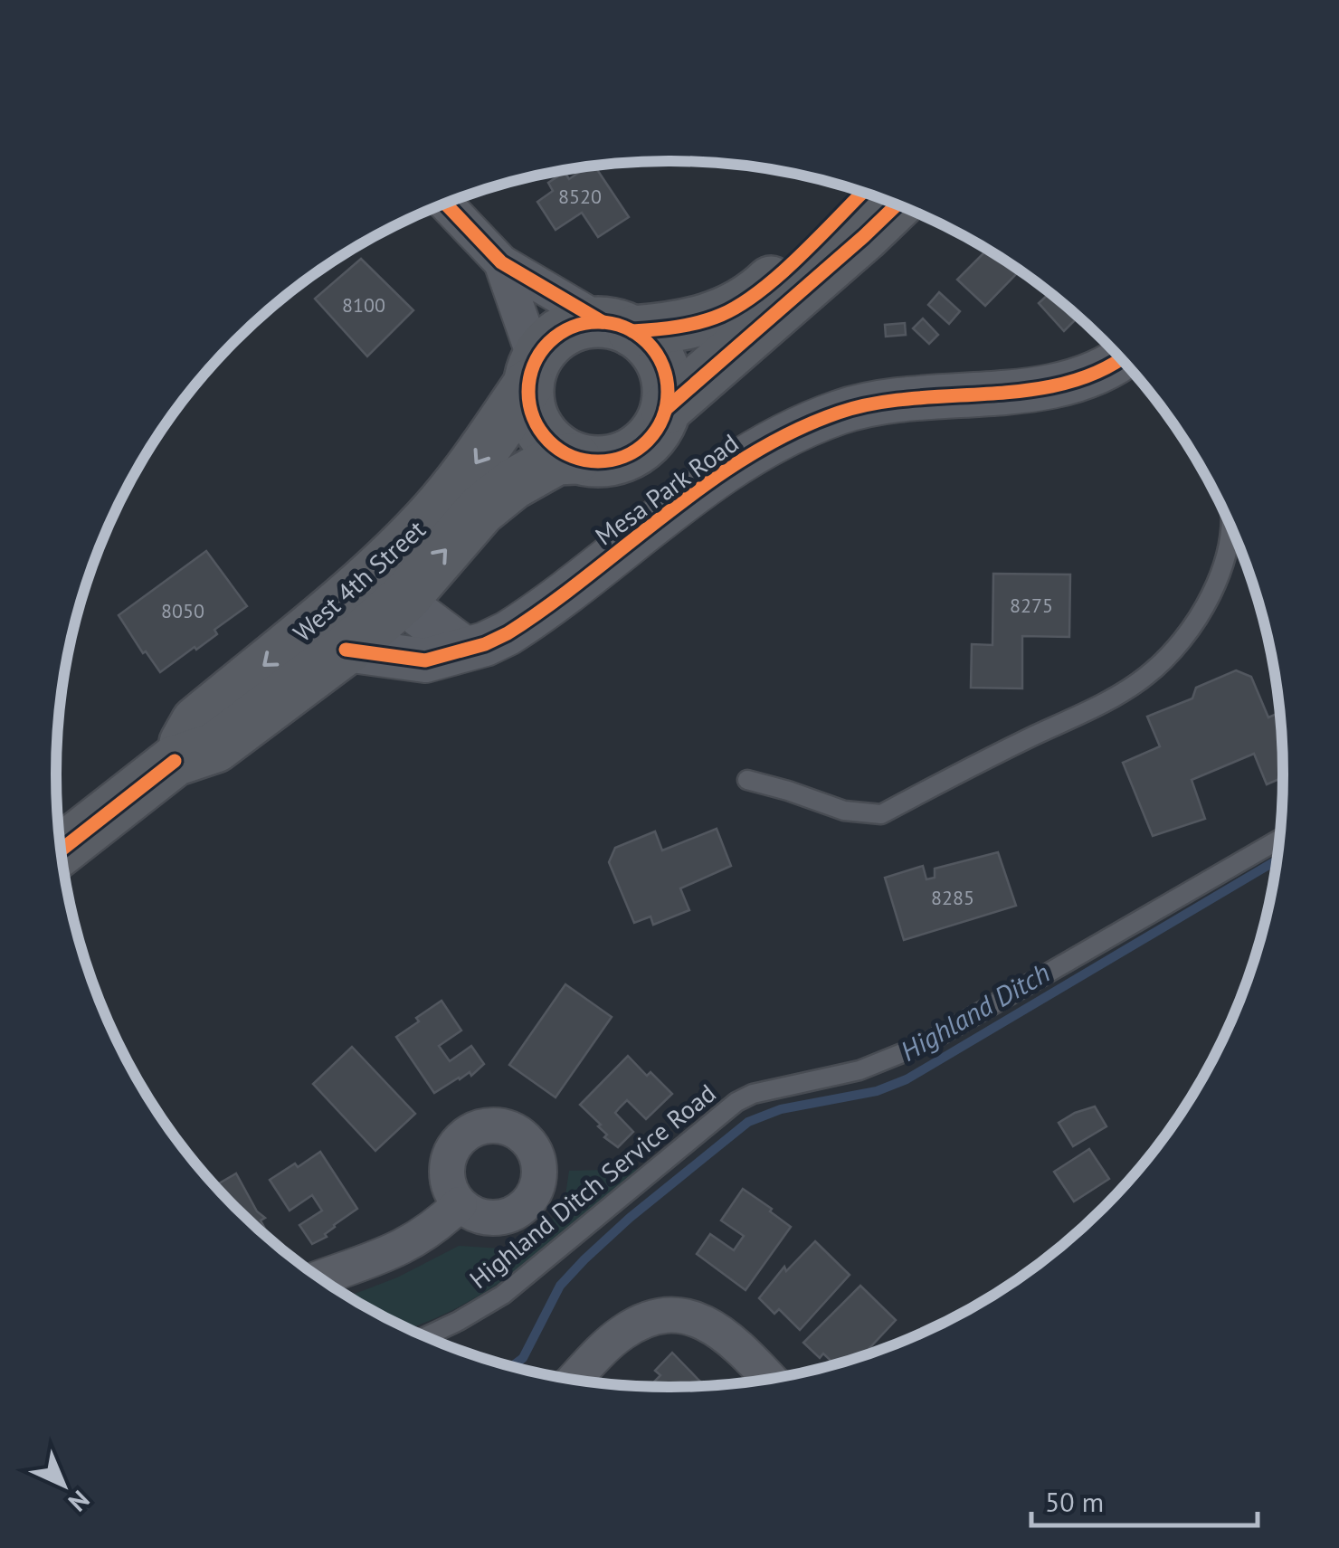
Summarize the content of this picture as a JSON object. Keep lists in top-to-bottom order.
{
  "streets": {
    "main road": ["West 4th Street"],
    "street": ["Mesa Park Road"],
    "lane": ["Highland Ditch Service Road"]
  },
  "crossings": [
    ["Mesa Park Road", "West 4th Street"]
  ],
  "water": ["Highland Ditch"],
  "house_numbers": [
    "8520",
    "8100",
    "8275",
    "8050",
    "8285"
  ],
  "scale_bar": "50 m",
  "north": "bottom right"
}
